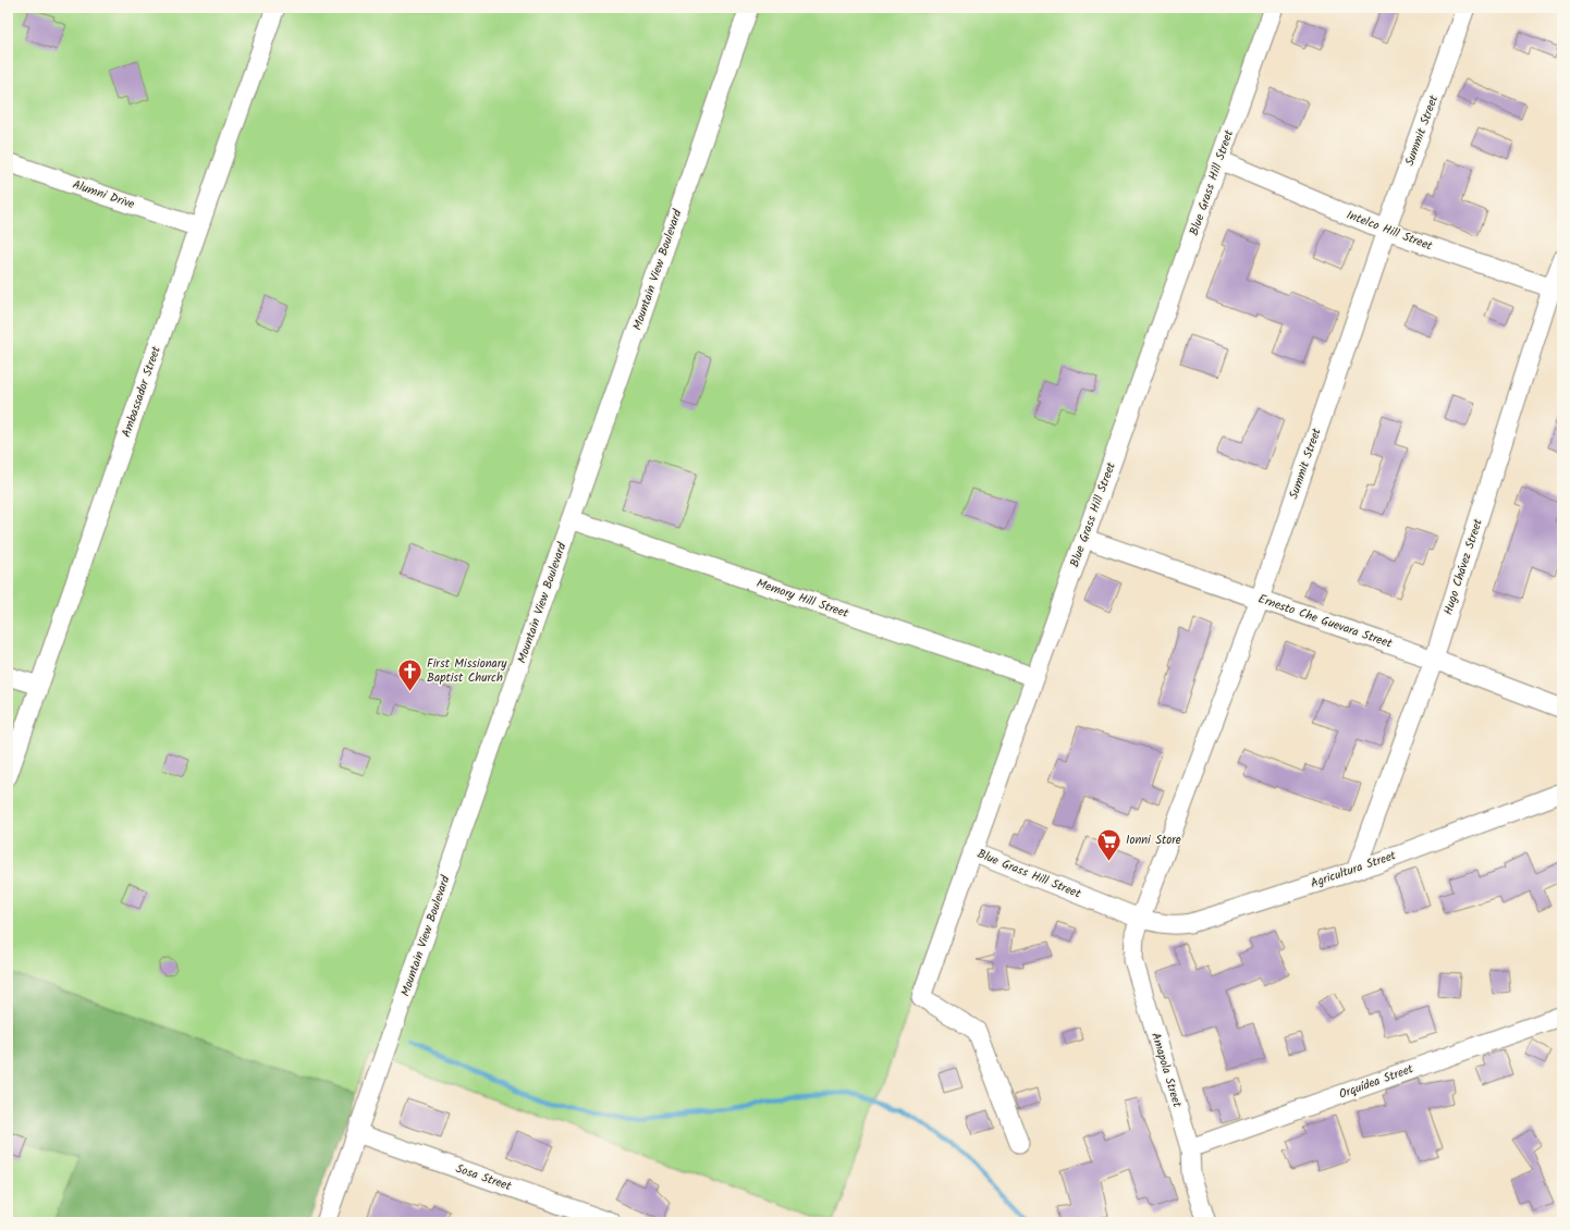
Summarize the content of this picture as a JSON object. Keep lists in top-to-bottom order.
{
  "streets": {
    "street": [
      "Summit Street",
      "Blue Grass Hill Street",
      "Alumni Drive",
      "Intelco Hill Street",
      "Mountain View Boulevard",
      "Ambassador Street",
      "Hugo Chávez Street",
      "Memory Hill Street",
      "Ernesto Che Guevara Street",
      "Agricultura Street",
      "Amapola Street",
      "Orquídea Street",
      "Sosa Street"
    ]
  },
  "crossings": [
    ["Summit Street", "Blue Grass Hill Street"],
    ["Summit Street", "Intelco Hill Street"],
    ["Summit Street", "Ernesto Che Guevara Street"],
    ["Summit Street", "Agricultura Street"],
    ["Summit Street", "Amapola Street"],
    ["Blue Grass Hill Street", "Intelco Hill Street"],
    ["Blue Grass Hill Street", "Memory Hill Street"],
    ["Blue Grass Hill Street", "Ernesto Che Guevara Street"],
    ["Blue Grass Hill Street", "Agricultura Street"],
    ["Blue Grass Hill Street", "Amapola Street"],
    ["Alumni Drive", "Ambassador Street"],
    ["Intelco Hill Street", "Hugo Chávez Street"],
    ["Mountain View Boulevard", "Memory Hill Street"],
    ["Mountain View Boulevard", "Sosa Street"],
    ["Hugo Chávez Street", "Ernesto Che Guevara Street"],
    ["Hugo Chávez Street", "Agricultura Street"],
    ["Agricultura Street", "Amapola Street"],
    ["Amapola Street", "Orquídea Street"]
  ],
  "places": {
    "church": ["First Missionary Baptist Church"],
    "supermarket": ["Ionni Store"]
  }
}
